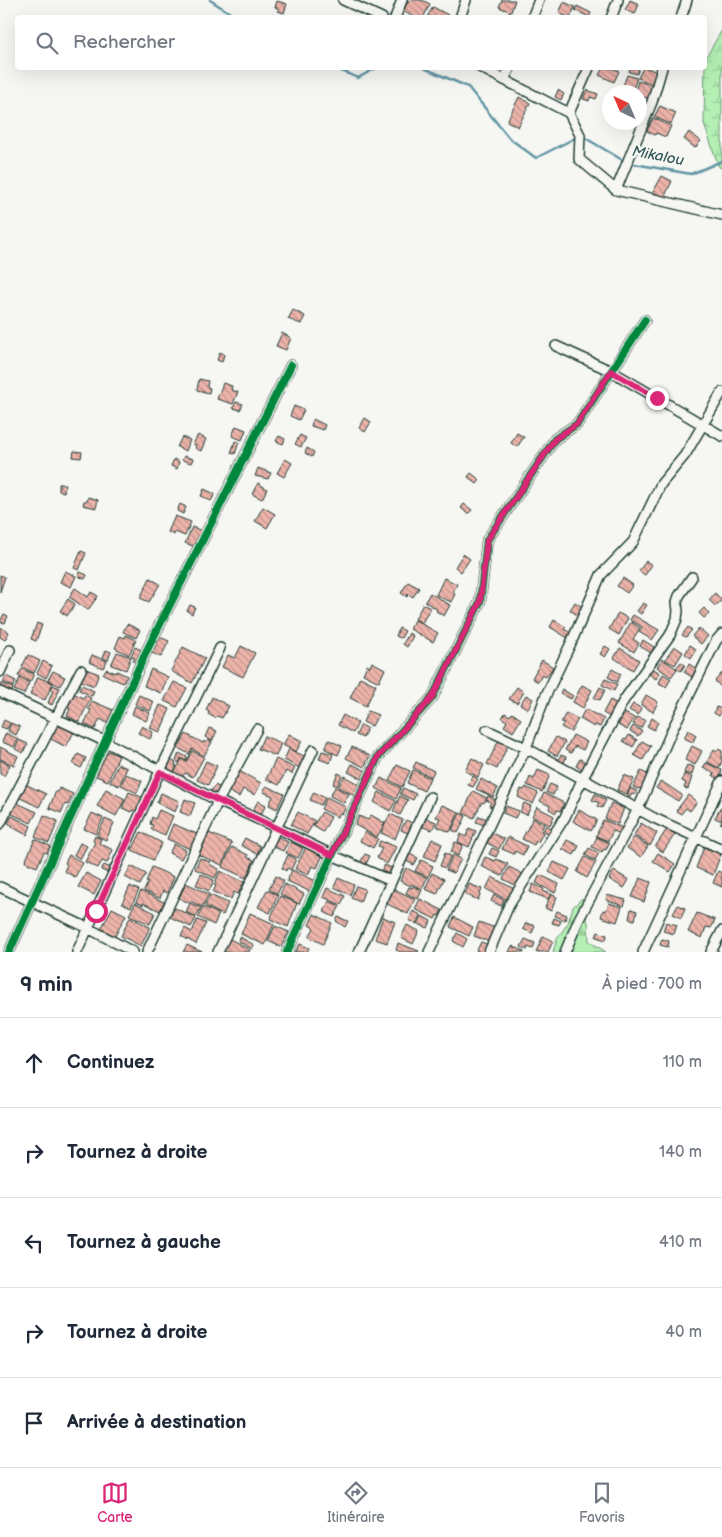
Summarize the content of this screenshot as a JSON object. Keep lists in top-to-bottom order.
{
  "water": ["Mikalou"],
  "north": "top left",
  "page": {
    "search": "Rechercher",
    "heading": ["9 min", "À pied · 700 m"],
    "list": [
      ["Continuez", "110 m"],
      ["Tournez à droite", "140 m"],
      ["Tournez à gauche", "410 m"],
      ["Tournez à droite", "40 m"],
      "Arrivée à destination"
    ],
    "nav": ["Carte", "Itinéraire", "Favoris"]
  }
}
